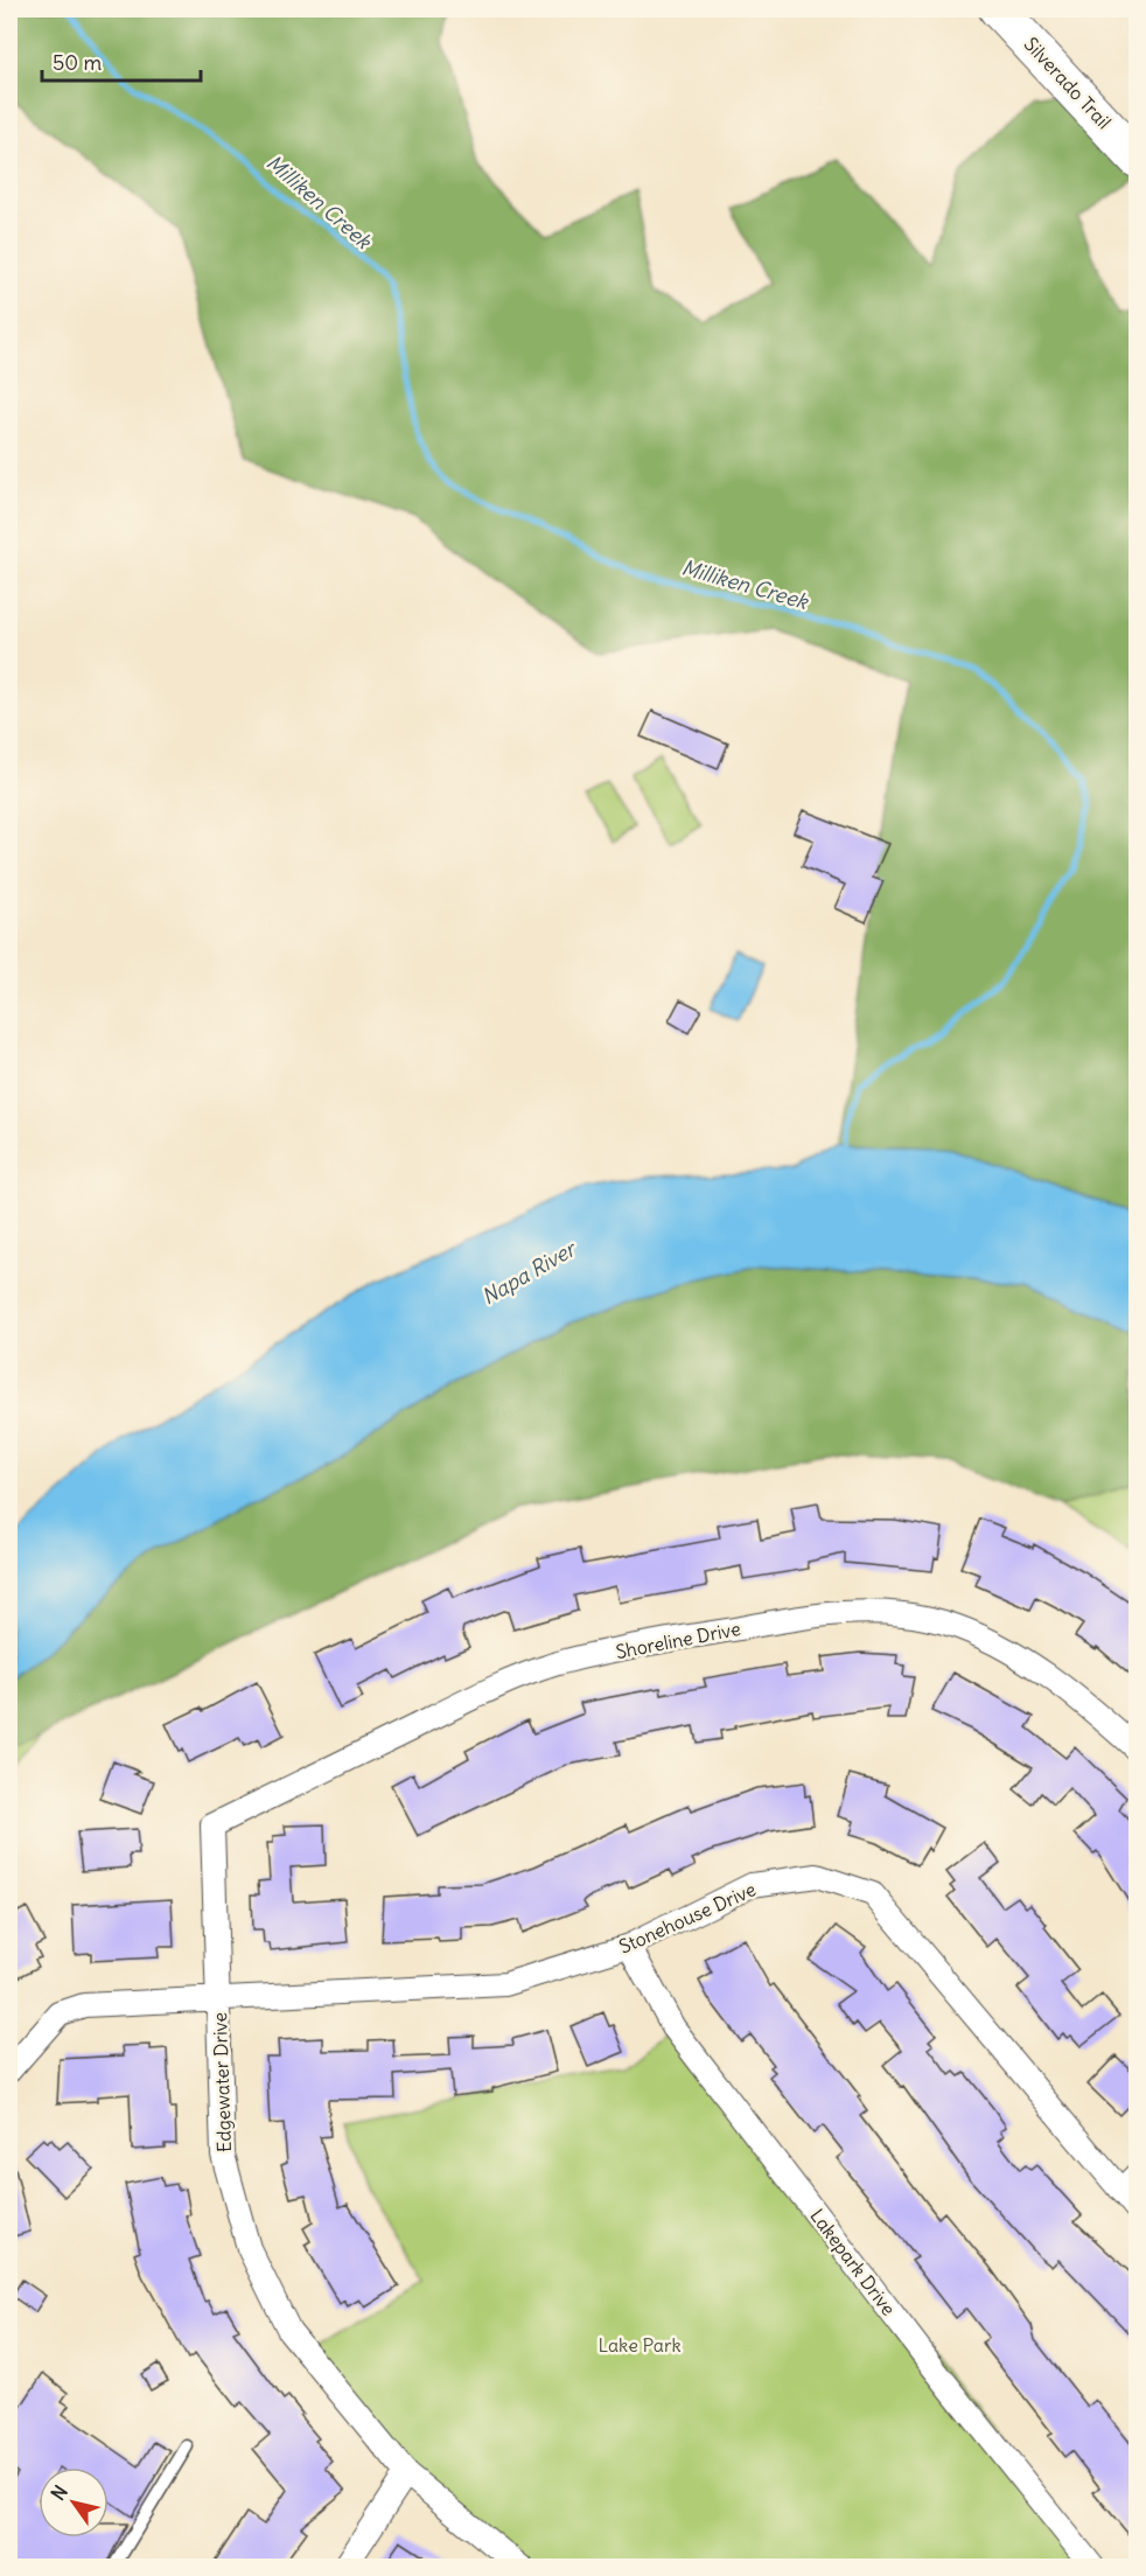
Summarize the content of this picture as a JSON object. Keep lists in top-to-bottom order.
{
  "streets": {
    "main road": ["Silverado Trail"],
    "street": [
      "Shoreline Drive",
      "Stonehouse Drive",
      "Edgewater Drive",
      "Lakepark Drive"
    ]
  },
  "crossings": [
    ["Shoreline Drive", "Edgewater Drive"],
    ["Stonehouse Drive", "Edgewater Drive"],
    ["Stonehouse Drive", "Lakepark Drive"]
  ],
  "water": ["Milliken Creek", "Napa River"],
  "parks": ["Lake Park"],
  "scale_bar": "50 m",
  "north": "top left"
}
